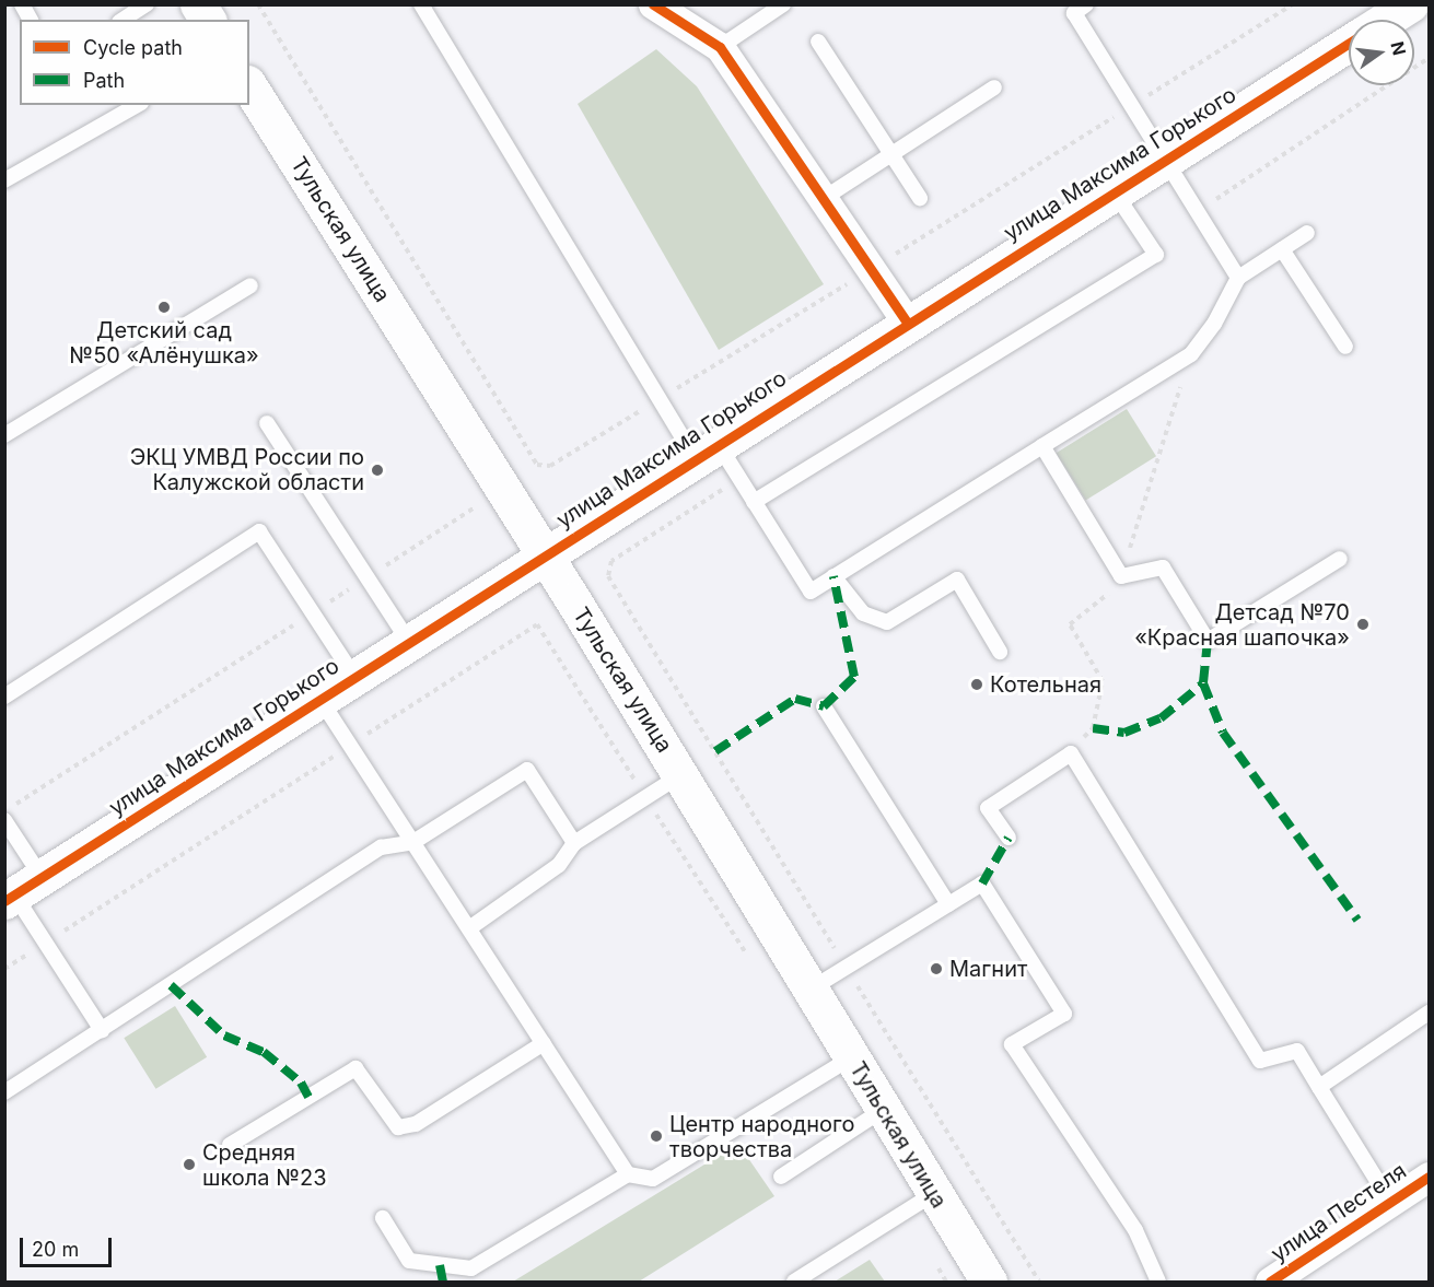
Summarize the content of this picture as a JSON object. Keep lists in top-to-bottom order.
{
  "streets": {
    "street": ["улица Максима Горького", "Тульская улица", "улица Пестеля"]
  },
  "crossings": [
    ["улица Максима Горького", "Тульская улица"]
  ],
  "places": [
    "Детский сад №50 «Алёнушка»",
    "ЭКЦ УМВД России по Калужской области",
    "Детсад №70 «Красная шапочка»",
    "Котельная",
    "Магнит",
    "Центр народного творчества",
    "Средняя школа №23"
  ],
  "legend": ["Cycle path", "Path"],
  "scale_bar": "20 m",
  "north": "right"
}
